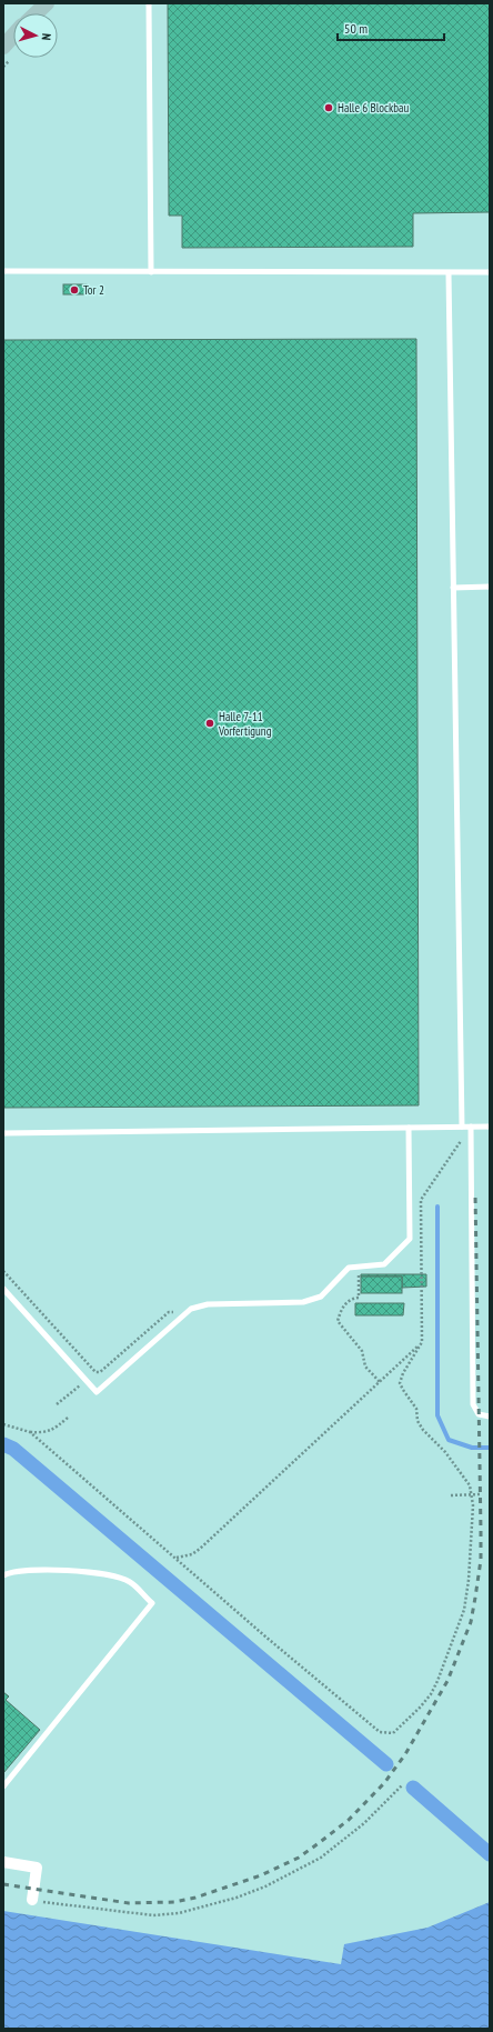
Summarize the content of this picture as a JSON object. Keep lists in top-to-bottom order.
{
  "places": ["Halle 6 Blockbau", "Tor 2", "Halle 7-11 Vorfertigung"],
  "scale_bar": "50 m",
  "north": "right"
}
